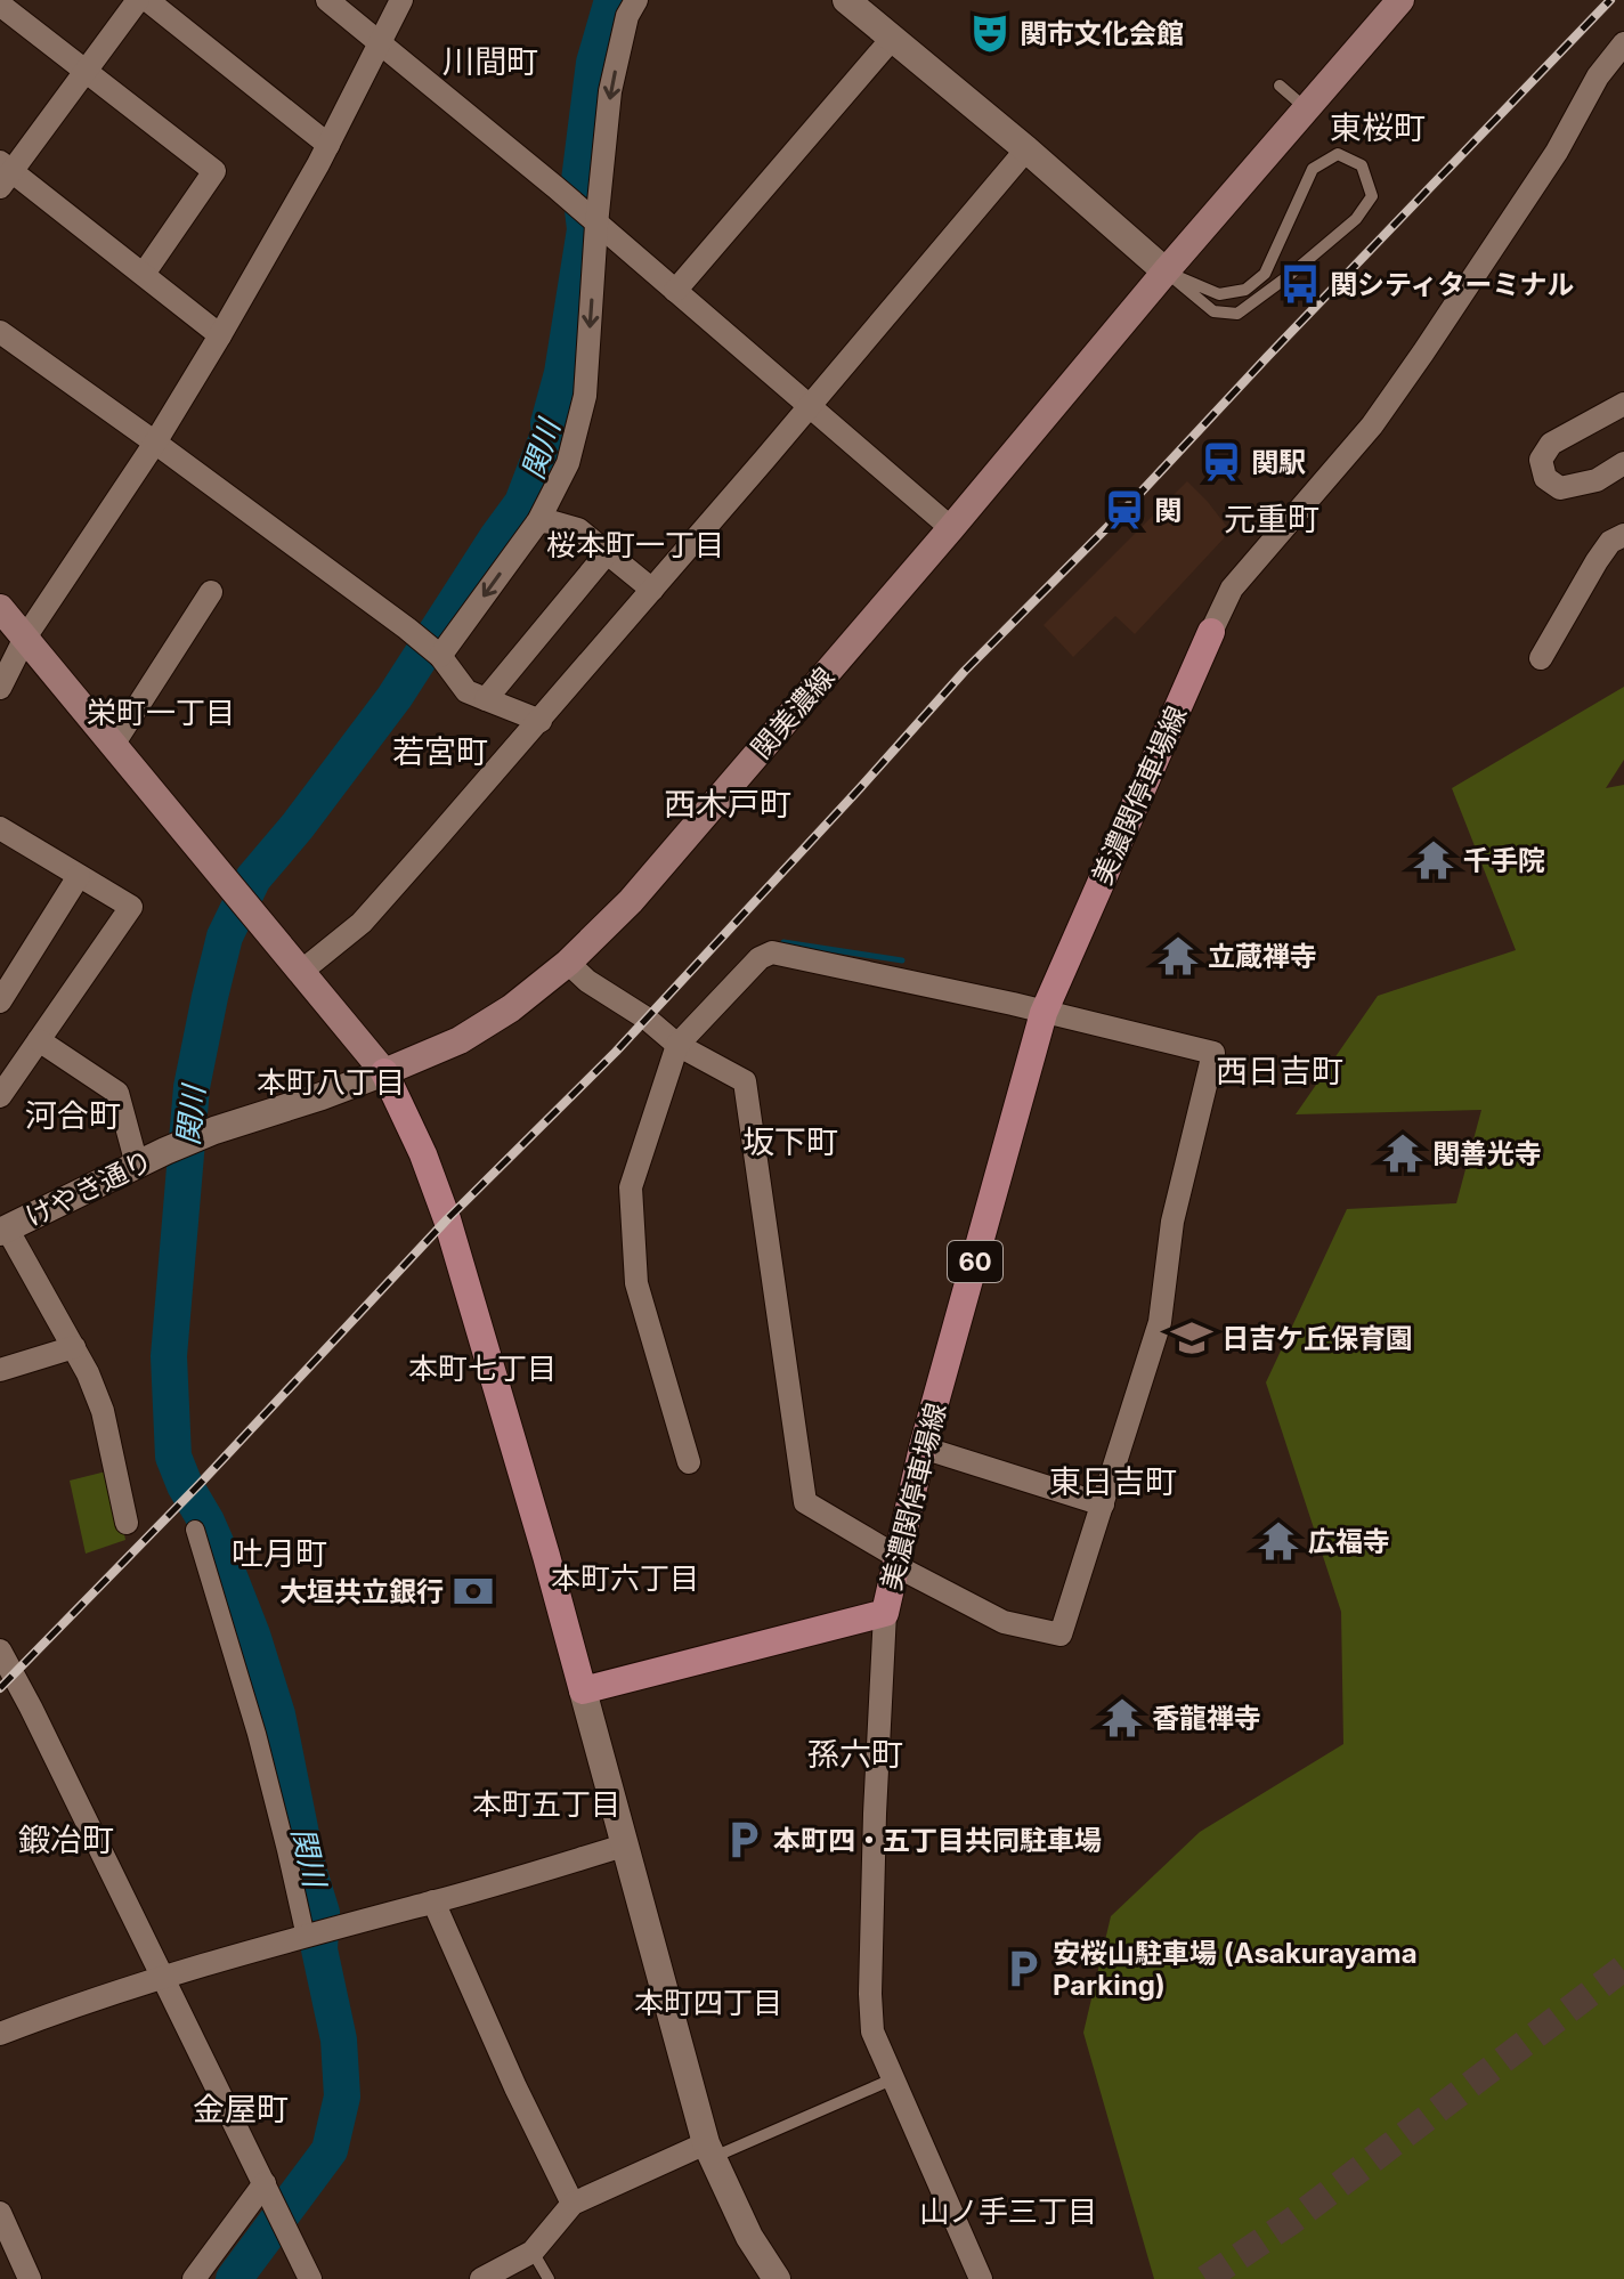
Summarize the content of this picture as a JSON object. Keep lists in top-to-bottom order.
{
  "streets": {
    "main road": ["関美濃線", "美濃関停車場線", "60"],
    "street": ["けやき通り"]
  },
  "crossings": [
    ["関美濃線", "けやき通り"]
  ],
  "districts": [
    "川間町",
    "東桜町",
    "元重町",
    "桜本町一丁目",
    "栄町一丁目",
    "若宮町",
    "西木戸町",
    "西日吉町",
    "本町八丁目",
    "河合町",
    "坂下町",
    "本町七丁目",
    "東日吉町",
    "吐月町",
    "本町六丁目",
    "孫六町",
    "本町五丁目",
    "鍛冶町",
    "本町四丁目",
    "金屋町",
    "山ノ手三丁目"
  ],
  "water": ["関川"],
  "places": {
    "theatre": ["関市文化会館"],
    "bus stop": ["関シティターミナル"],
    "station": ["関駅", "関"],
    "temple": [
      "千手院",
      "立蔵禅寺",
      "関善光寺",
      "広福寺",
      "香龍禅寺"
    ],
    "school or university": ["日吉ケ丘保育園"],
    "bank": ["大垣共立銀行"],
    "parking": ["本町四・五丁目共同駐車場", "安桜山駐車場 (Asakurayama Parking)"]
  }
}
